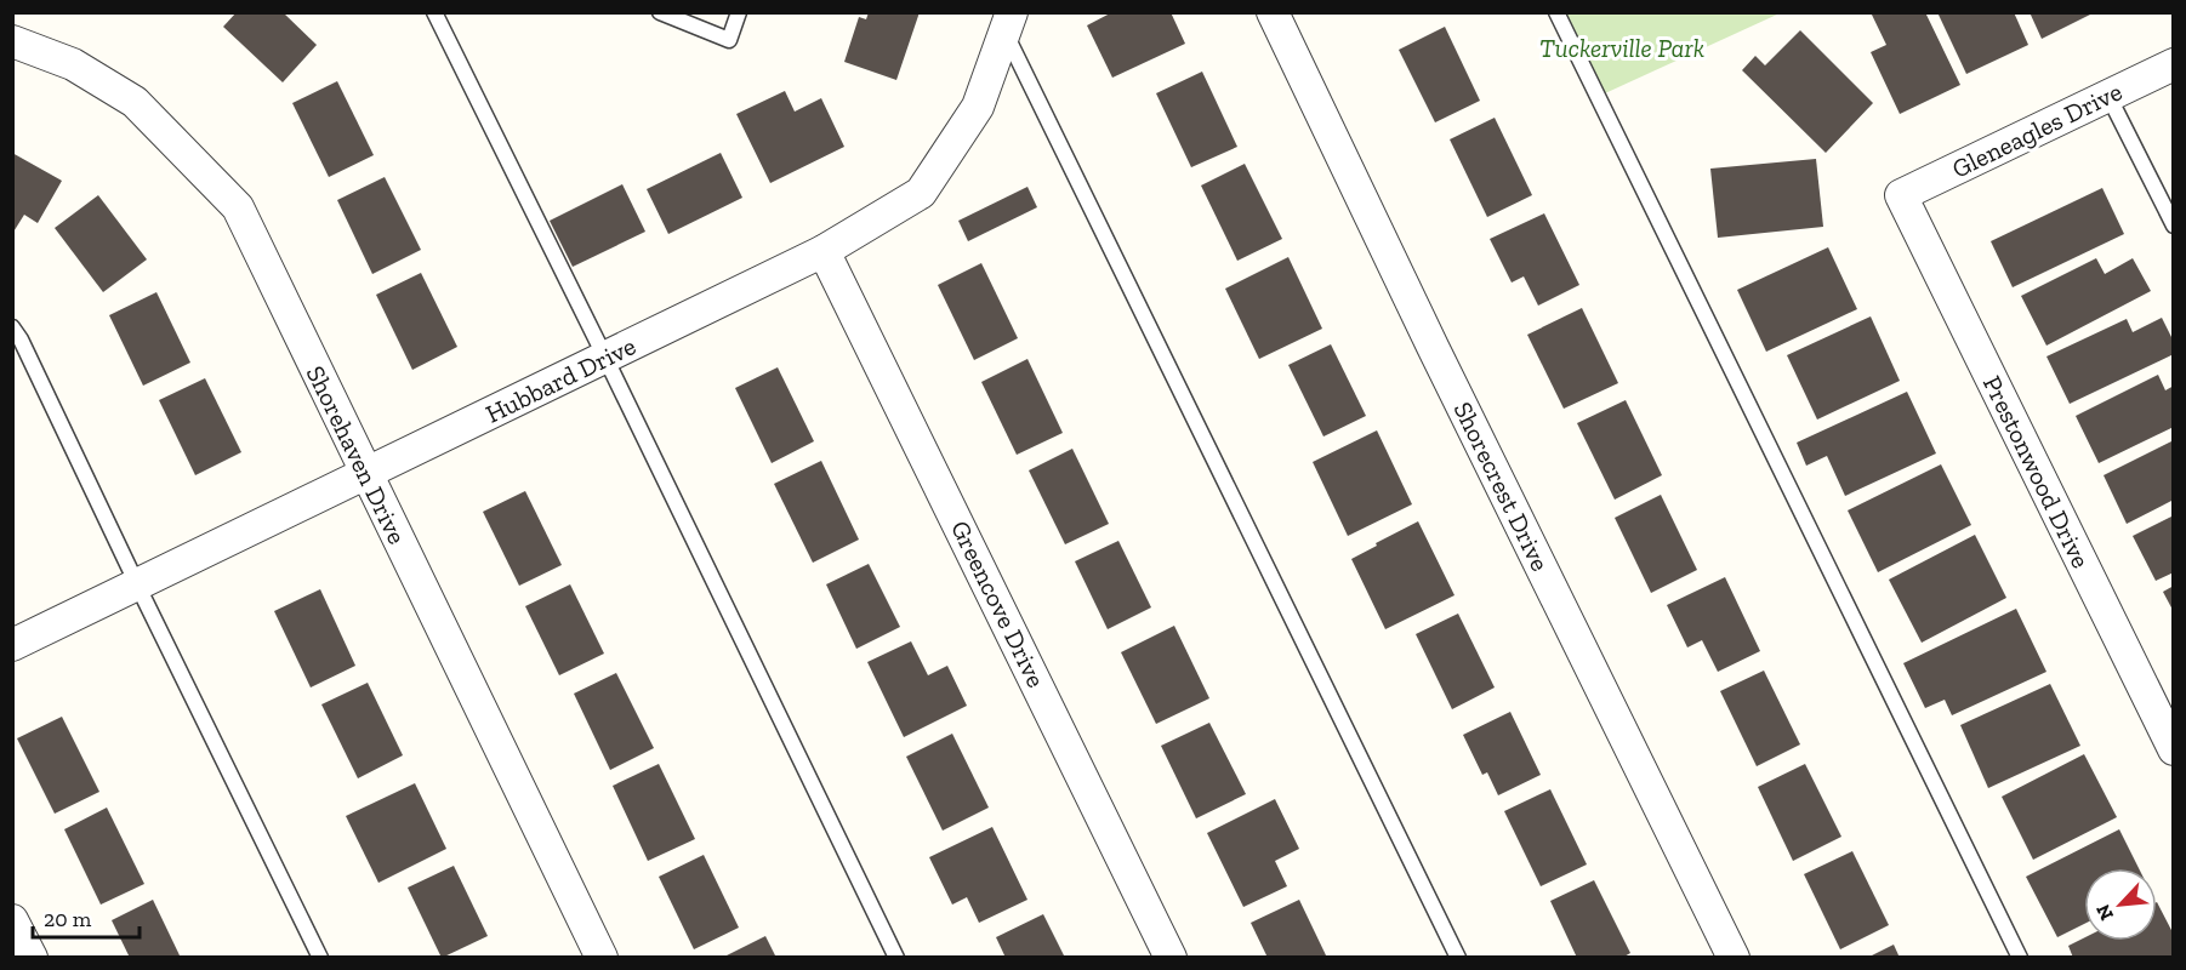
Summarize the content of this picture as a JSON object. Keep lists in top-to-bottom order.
{
  "streets": {
    "street": [
      "Gleneagles Drive",
      "Hubbard Drive",
      "Shorehaven Drive",
      "Prestonwood Drive",
      "Shorecrest Drive",
      "Greencove Drive"
    ]
  },
  "crossings": [
    ["Gleneagles Drive", "Prestonwood Drive"],
    ["Hubbard Drive", "Shorehaven Drive"],
    ["Hubbard Drive", "Greencove Drive"]
  ],
  "parks": ["Tuckerville Park"],
  "scale_bar": "20 m",
  "north": "bottom left"
}
